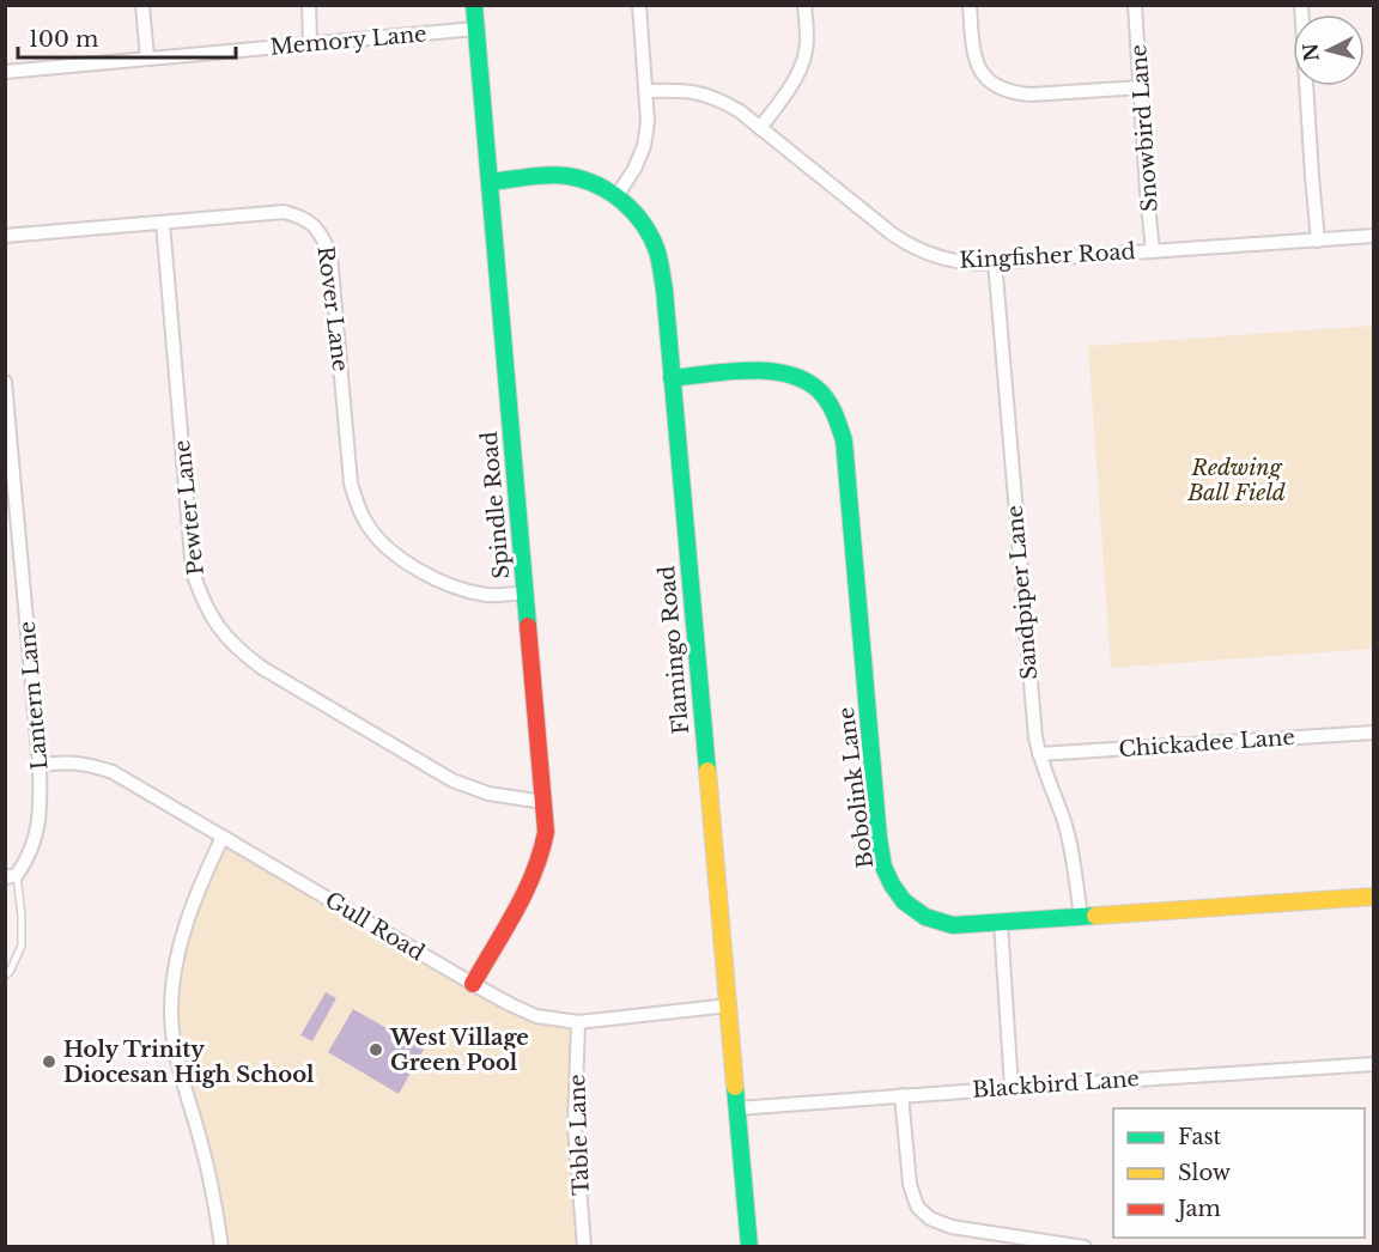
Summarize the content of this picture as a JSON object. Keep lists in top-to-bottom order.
{
  "streets": {
    "street": [
      "Memory Lane",
      "Snowbird Lane",
      "Kingfisher Road",
      "Rover Lane",
      "Spindle Road",
      "Pewter Lane",
      "Sandpiper Lane",
      "Flamingo Road",
      "Lantern Lane",
      "Chickadee Lane",
      "Bobolink Lane",
      "Gull Road",
      "Blackbird Lane",
      "Table Lane"
    ]
  },
  "crossings": [
    ["Memory Lane", "Spindle Road"],
    ["Snowbird Lane", "Kingfisher Road"],
    ["Kingfisher Road", "Sandpiper Lane"],
    ["Rover Lane", "Spindle Road"],
    ["Rover Lane", "Pewter Lane"],
    ["Spindle Road", "Pewter Lane"],
    ["Spindle Road", "Flamingo Road"],
    ["Spindle Road", "Gull Road"],
    ["Sandpiper Lane", "Chickadee Lane"],
    ["Sandpiper Lane", "Bobolink Lane"],
    ["Flamingo Road", "Bobolink Lane"],
    ["Flamingo Road", "Gull Road"],
    ["Flamingo Road", "Blackbird Lane"],
    ["Lantern Lane", "Gull Road"],
    ["Gull Road", "Table Lane"]
  ],
  "parks": ["Redwing Ball Field"],
  "places": ["West Village Green Pool", "Holy Trinity Diocesan High School"],
  "legend": ["Fast", "Slow", "Jam"],
  "scale_bar": "100 m",
  "north": "left"
}
